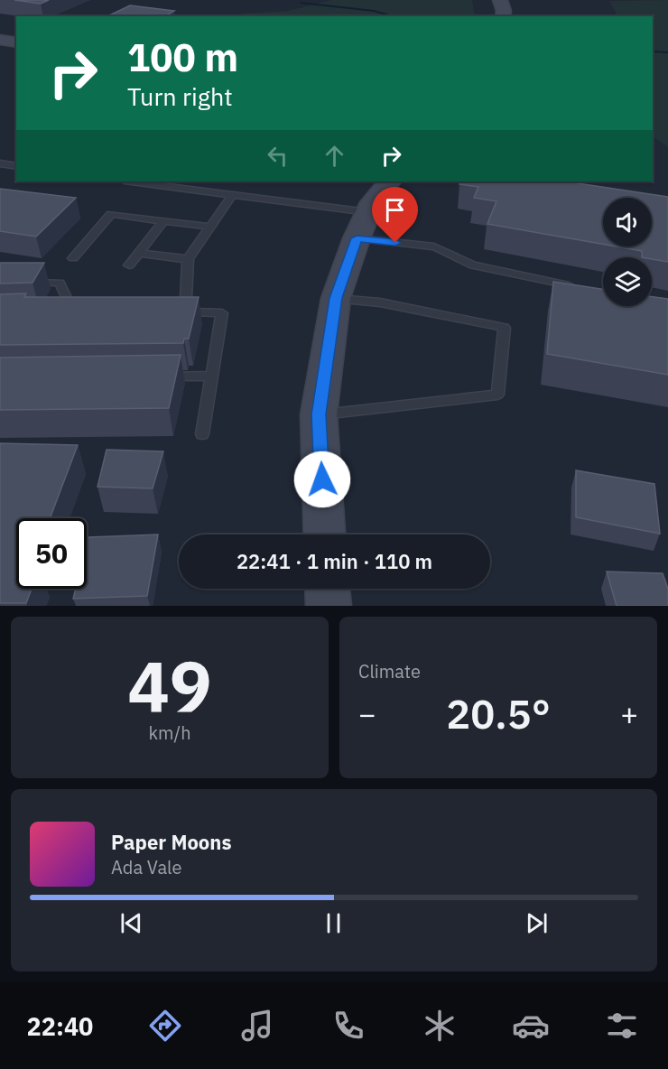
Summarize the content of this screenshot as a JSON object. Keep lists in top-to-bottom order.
{
  "page": {
    "turn": ["100 m", "Turn right"],
    "limit": "50",
    "trip": "22:41 · 1 min · 110 m",
    "tile": [
      ["49", "km/h"],
      "Climate"
    ],
    "heat": ["−", "20.5°", "+"],
    "song": ["Paper Moons", "Ada Vale"],
    "tabs": "22:40"
  }
}
